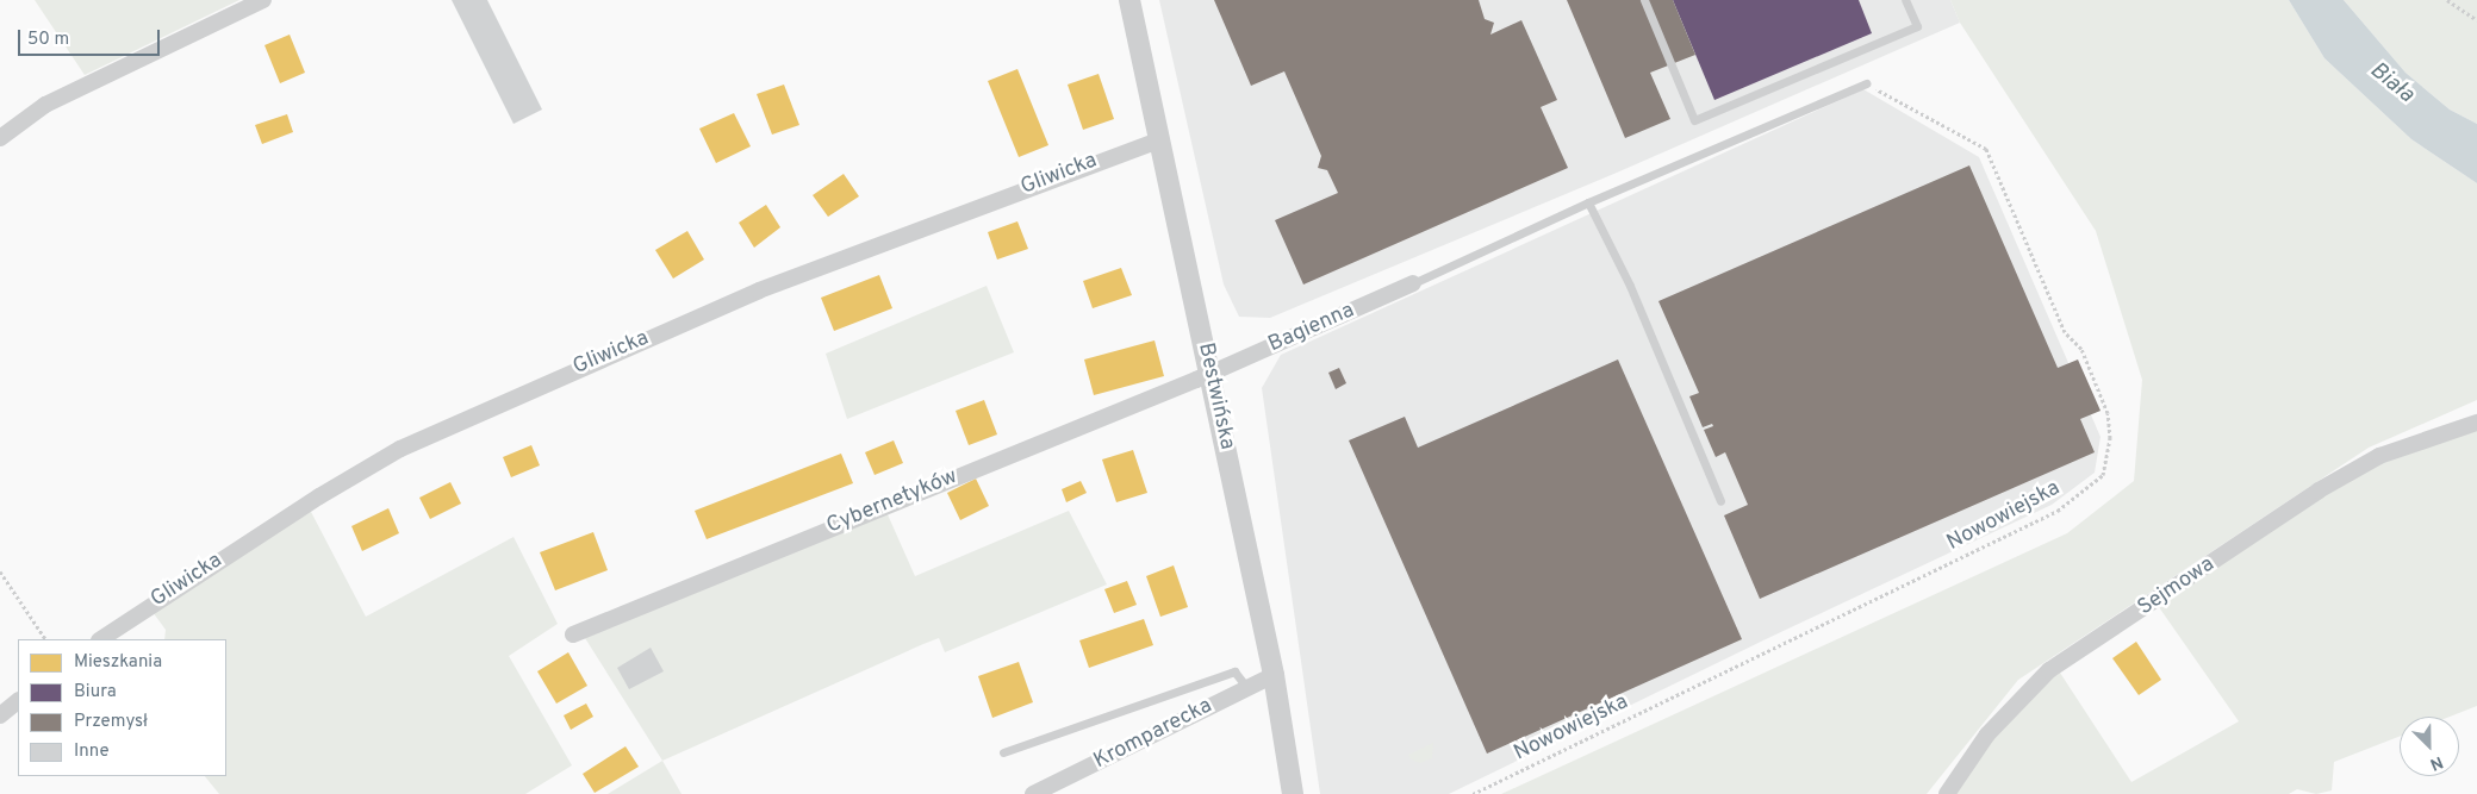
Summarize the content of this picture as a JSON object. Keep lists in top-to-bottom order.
{
  "streets": {
    "street": [
      "Gliwicka",
      "Bagienna",
      "Bestwińska",
      "Cybernetyków",
      "Sejmowa",
      "Kromparecka"
    ],
    "path": ["Nowowiejska"]
  },
  "crossings": [
    ["Gliwicka", "Bestwińska"],
    ["Bagienna", "Bestwińska"],
    ["Bagienna", "Cybernetyków"],
    ["Bestwińska", "Cybernetyków"],
    ["Bestwińska", "Kromparecka"]
  ],
  "water": ["Biała"],
  "legend": [
    "Mieszkania",
    "Biura",
    "Przemysł",
    "Inne"
  ],
  "scale_bar": "50 m",
  "north": "bottom right"
}
